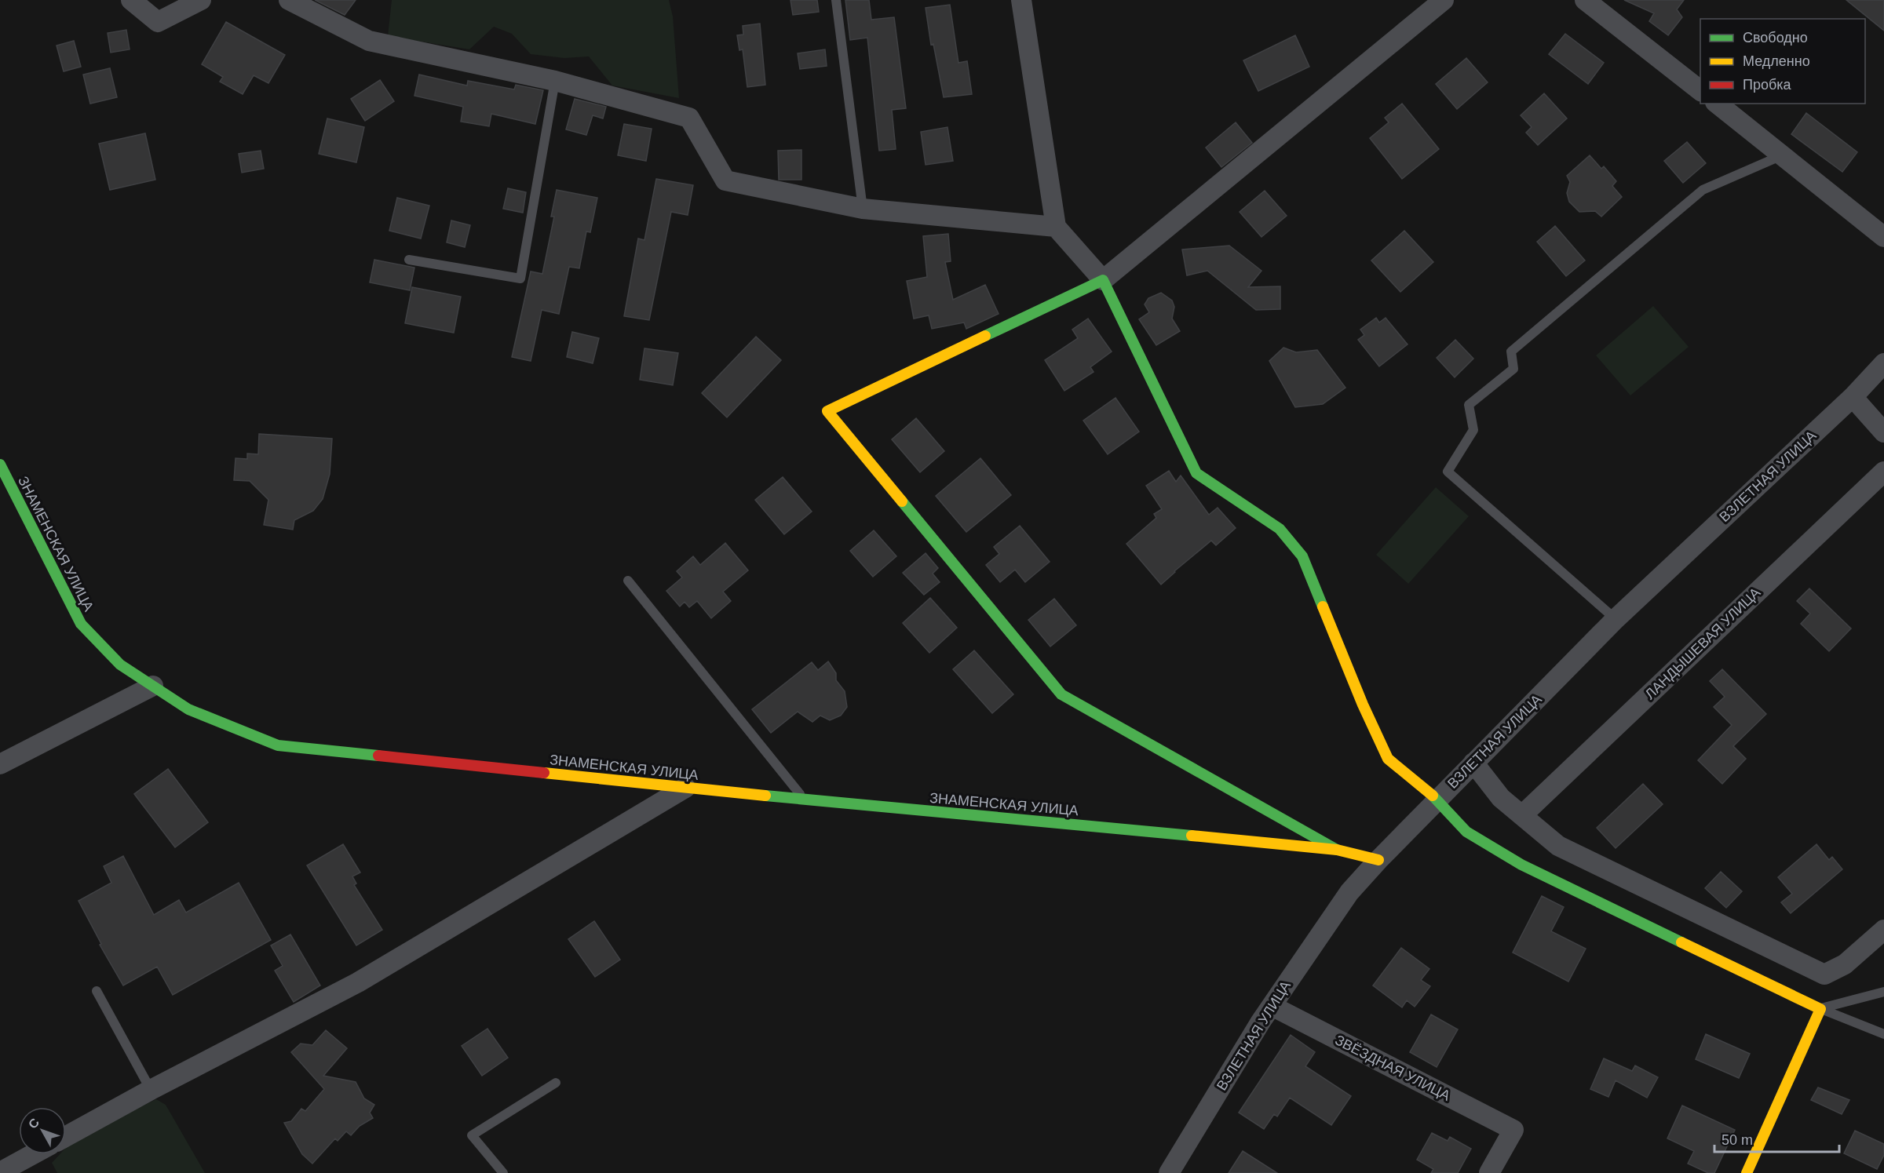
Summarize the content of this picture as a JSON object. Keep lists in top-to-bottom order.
{
  "streets": {
    "street": [
      "ВЗЛЕТНАЯ УЛИЦА",
      "ЗНАМЕНСКАЯ УЛИЦА",
      "ЛАНДЫШЕВАЯ УЛИЦА",
      "ЗВЁЗДНАЯ УЛИЦА"
    ]
  },
  "crossings": [
    ["ВЗЛЕТНАЯ УЛИЦА", "ЗНАМЕНСКАЯ УЛИЦА"],
    ["ВЗЛЕТНАЯ УЛИЦА", "ЗВЁЗДНАЯ УЛИЦА"]
  ],
  "legend": ["Свободно", "Медленно", "Пробка"],
  "scale_bar": "50 m",
  "north": "top left"
}
